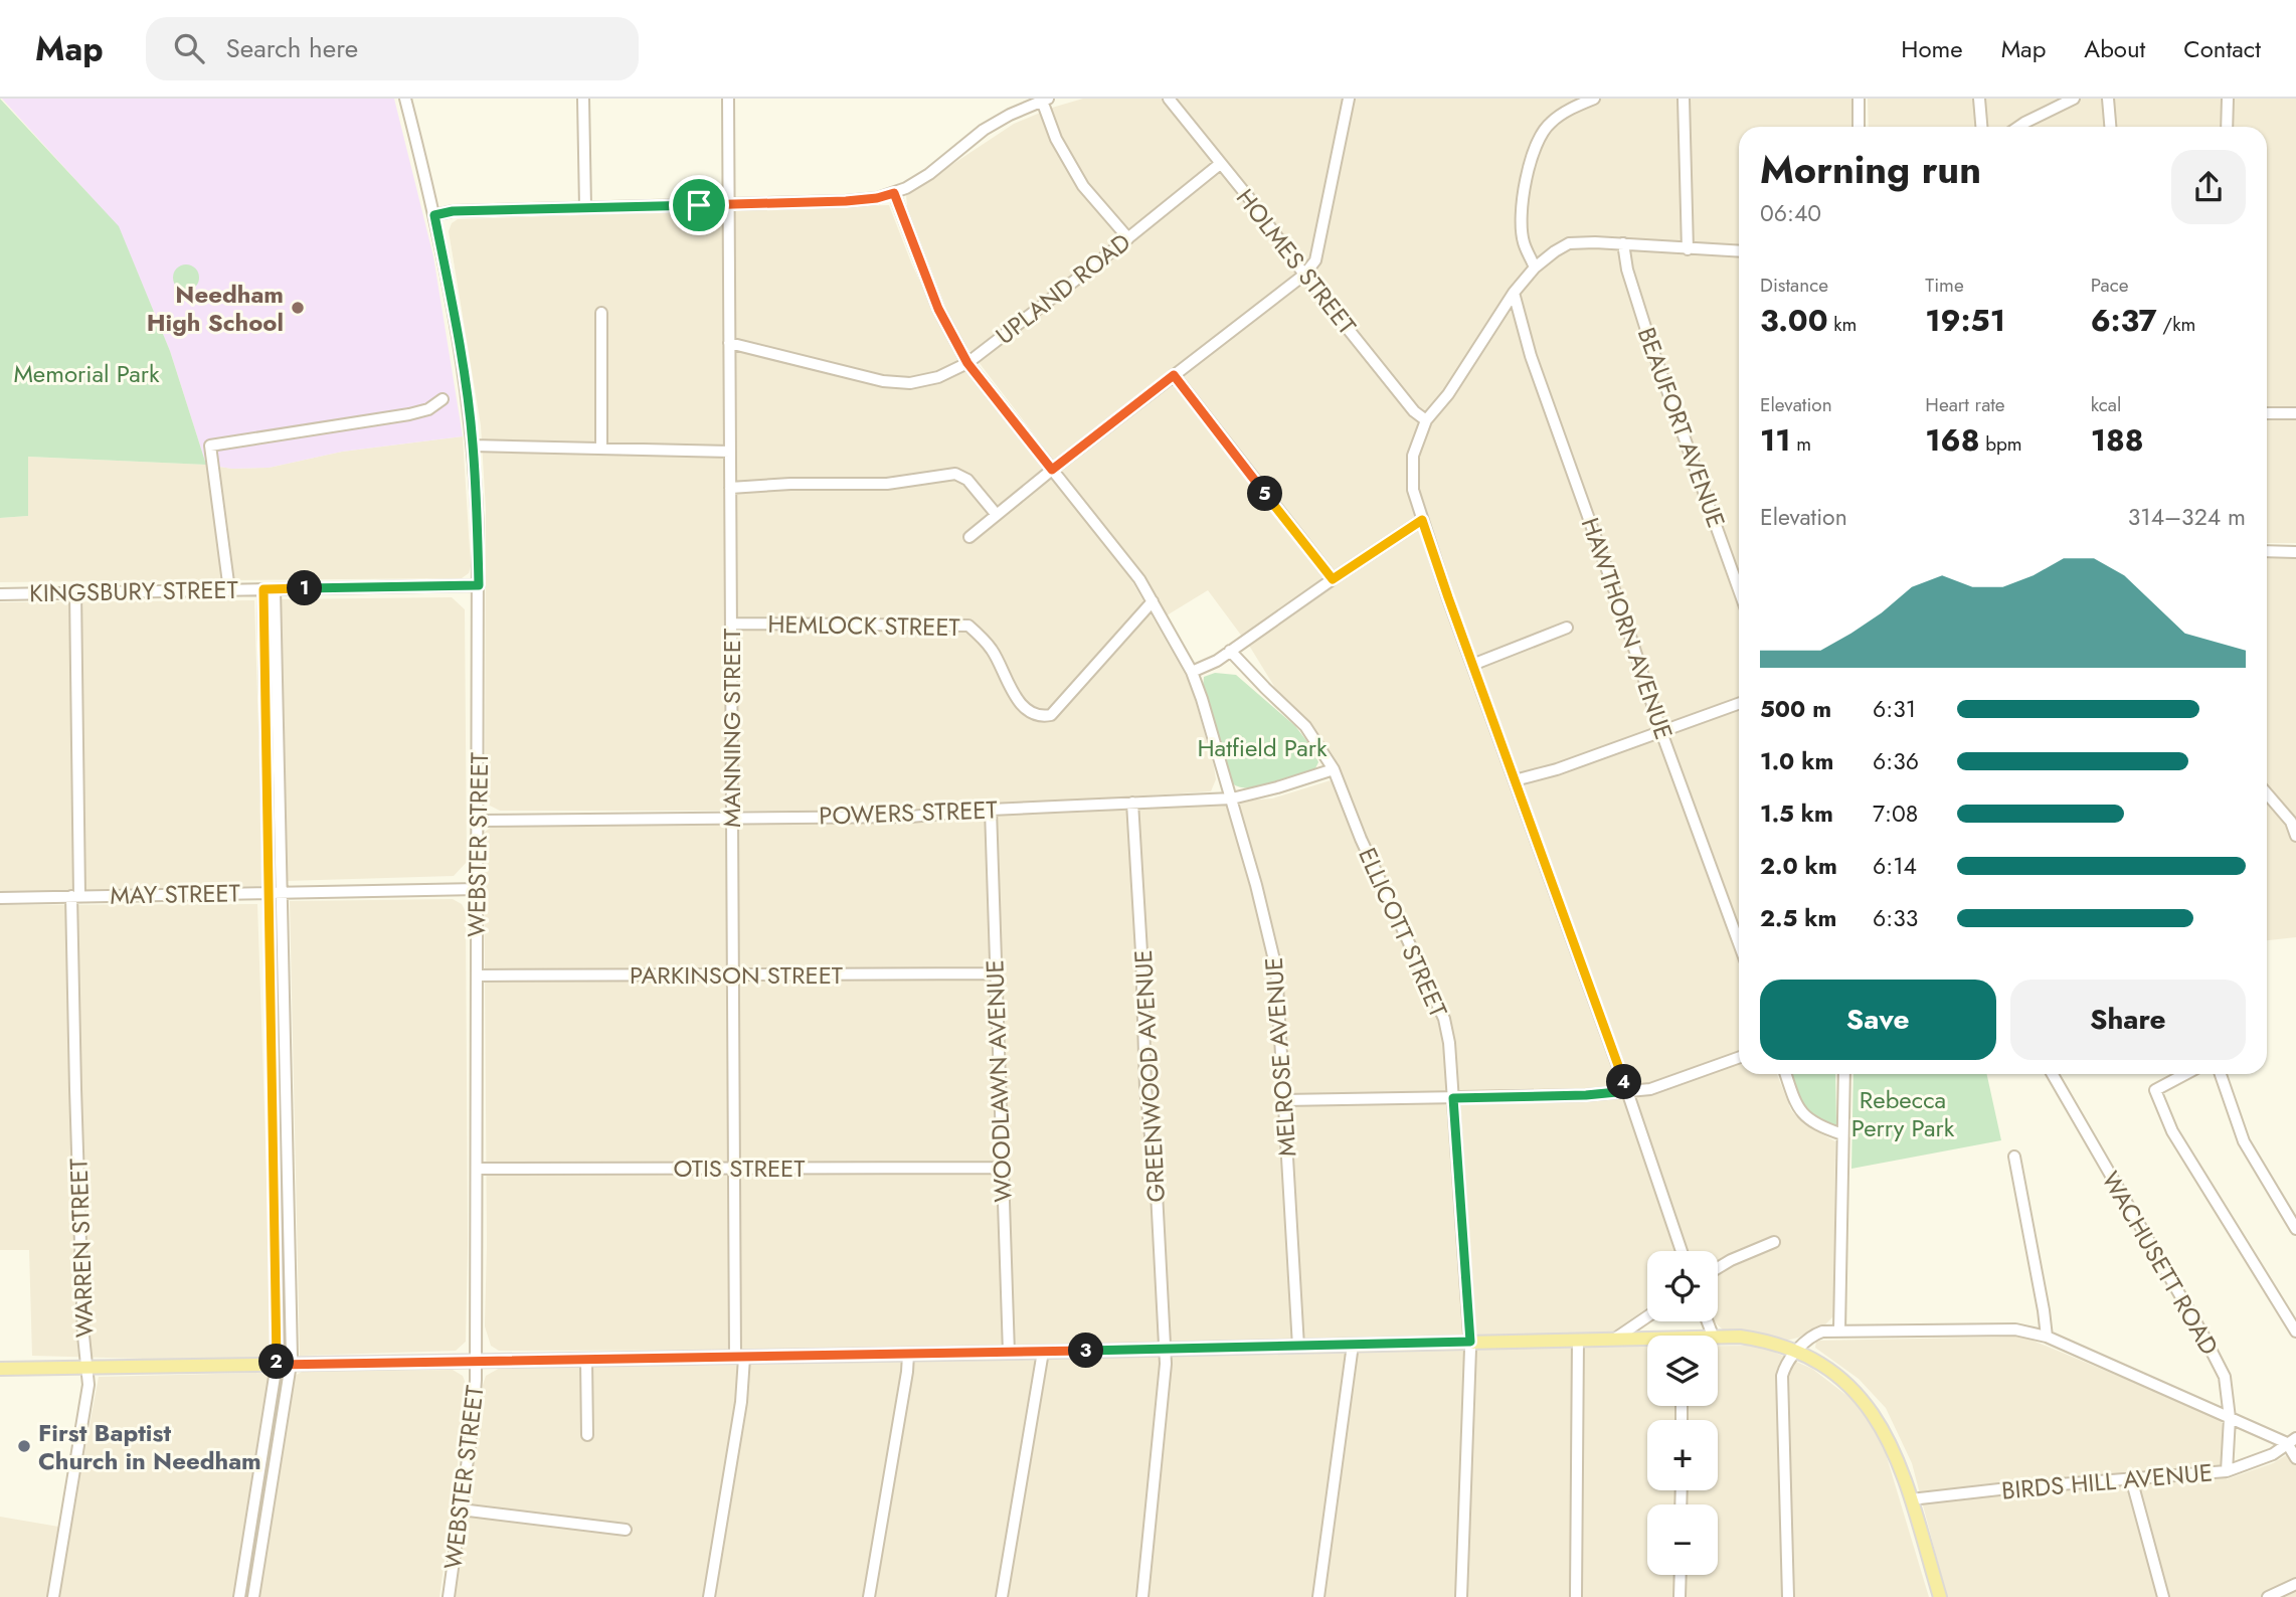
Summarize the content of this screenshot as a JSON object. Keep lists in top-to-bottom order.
{
  "streets": {
    "street": [
      "HOLMES STREET",
      "UPLAND ROAD",
      "BEAUFORT AVENUE",
      "KINGSBURY STREET",
      "HEMLOCK STREET",
      "HAWTHORN AVENUE",
      "MANNING STREET",
      "POWERS STREET",
      "WEBSTER STREET",
      "MAY STREET",
      "ELLICOTT STREET",
      "PARKINSON STREET",
      "MELROSE AVENUE",
      "GREENWOOD AVENUE",
      "WOODLAWN AVENUE",
      "OTIS STREET",
      "WARREN STREET",
      "WACHUSETT ROAD",
      "BIRDS HILL AVENUE"
    ]
  },
  "crossings": [
    ["HOLMES STREET", "UPLAND ROAD"],
    ["UPLAND ROAD", "MANNING STREET"],
    ["UPLAND ROAD", "MELROSE AVENUE"],
    ["KINGSBURY STREET", "WEBSTER STREET"],
    ["KINGSBURY STREET", "WARREN STREET"],
    ["HEMLOCK STREET", "MANNING STREET"],
    ["HEMLOCK STREET", "MELROSE AVENUE"],
    ["MANNING STREET", "POWERS STREET"],
    ["MANNING STREET", "PARKINSON STREET"],
    ["MANNING STREET", "OTIS STREET"],
    ["POWERS STREET", "WEBSTER STREET"],
    ["POWERS STREET", "ELLICOTT STREET"],
    ["POWERS STREET", "MELROSE AVENUE"],
    ["POWERS STREET", "GREENWOOD AVENUE"],
    ["POWERS STREET", "WOODLAWN AVENUE"],
    ["WEBSTER STREET", "MAY STREET"],
    ["WEBSTER STREET", "PARKINSON STREET"],
    ["WEBSTER STREET", "OTIS STREET"],
    ["MAY STREET", "WARREN STREET"],
    ["PARKINSON STREET", "WOODLAWN AVENUE"],
    ["WOODLAWN AVENUE", "OTIS STREET"],
    ["WACHUSETT ROAD", "BIRDS HILL AVENUE"]
  ],
  "parks": ["Memorial Park", "Hatfield Park", "Rebecca Perry Park"],
  "places": ["Needham High School", "First Baptist Church in Needham"],
  "page": {
    "header": "Map",
    "search": "Search here",
    "nav": [
      "Home",
      "Map",
      "About",
      "Contact"
    ],
    "heading": ["Morning run", "06:40"],
    "stats": [
      ["Distance", "3.00 km"],
      ["Time", "19:51"],
      ["Pace", "6:37 /km"],
      ["Elevation", "11 m"],
      ["Heart rate", "168 bpm"],
      ["kcal", "188"]
    ],
    "pins": [
      "5",
      "1",
      "4",
      "3",
      "2"
    ],
    "chart": ["Elevation", "314–324 m"],
    "list": [
      {
        "name": "500 m",
        "note": "6:31"
      },
      {
        "name": "1.0 km",
        "note": "6:36"
      },
      {
        "name": "1.5 km",
        "note": "7:08"
      },
      {
        "name": "2.0 km",
        "note": "6:14"
      },
      {
        "name": "2.5 km",
        "note": "6:33"
      }
    ],
    "buttons": ["Save", "Share"],
    "map_buttons": ["+", "−"]
  }
}
